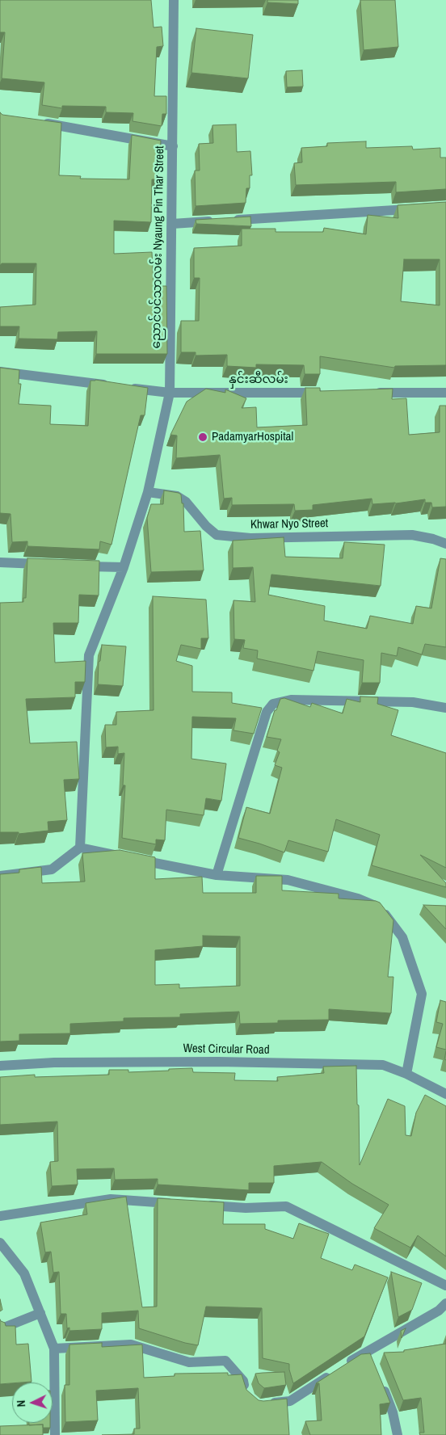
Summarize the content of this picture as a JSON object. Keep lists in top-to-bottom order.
{
  "streets": {
    "street": [
      "ညောင်ပင်သာလမ်း Nyaung Pin Thar Street",
      "နှင်းဆီလမ်း",
      "Khwar Nyo Street",
      "West Circular Road"
    ]
  },
  "crossings": [
    ["ညောင်ပင်သာလမ်း Nyaung Pin Thar Street", "နှင်းဆီလမ်း"],
    ["ညောင်ပင်သာလမ်း Nyaung Pin Thar Street", "Khwar Nyo Street"]
  ],
  "places": ["PadamyarHospital"],
  "north": "left"
}
